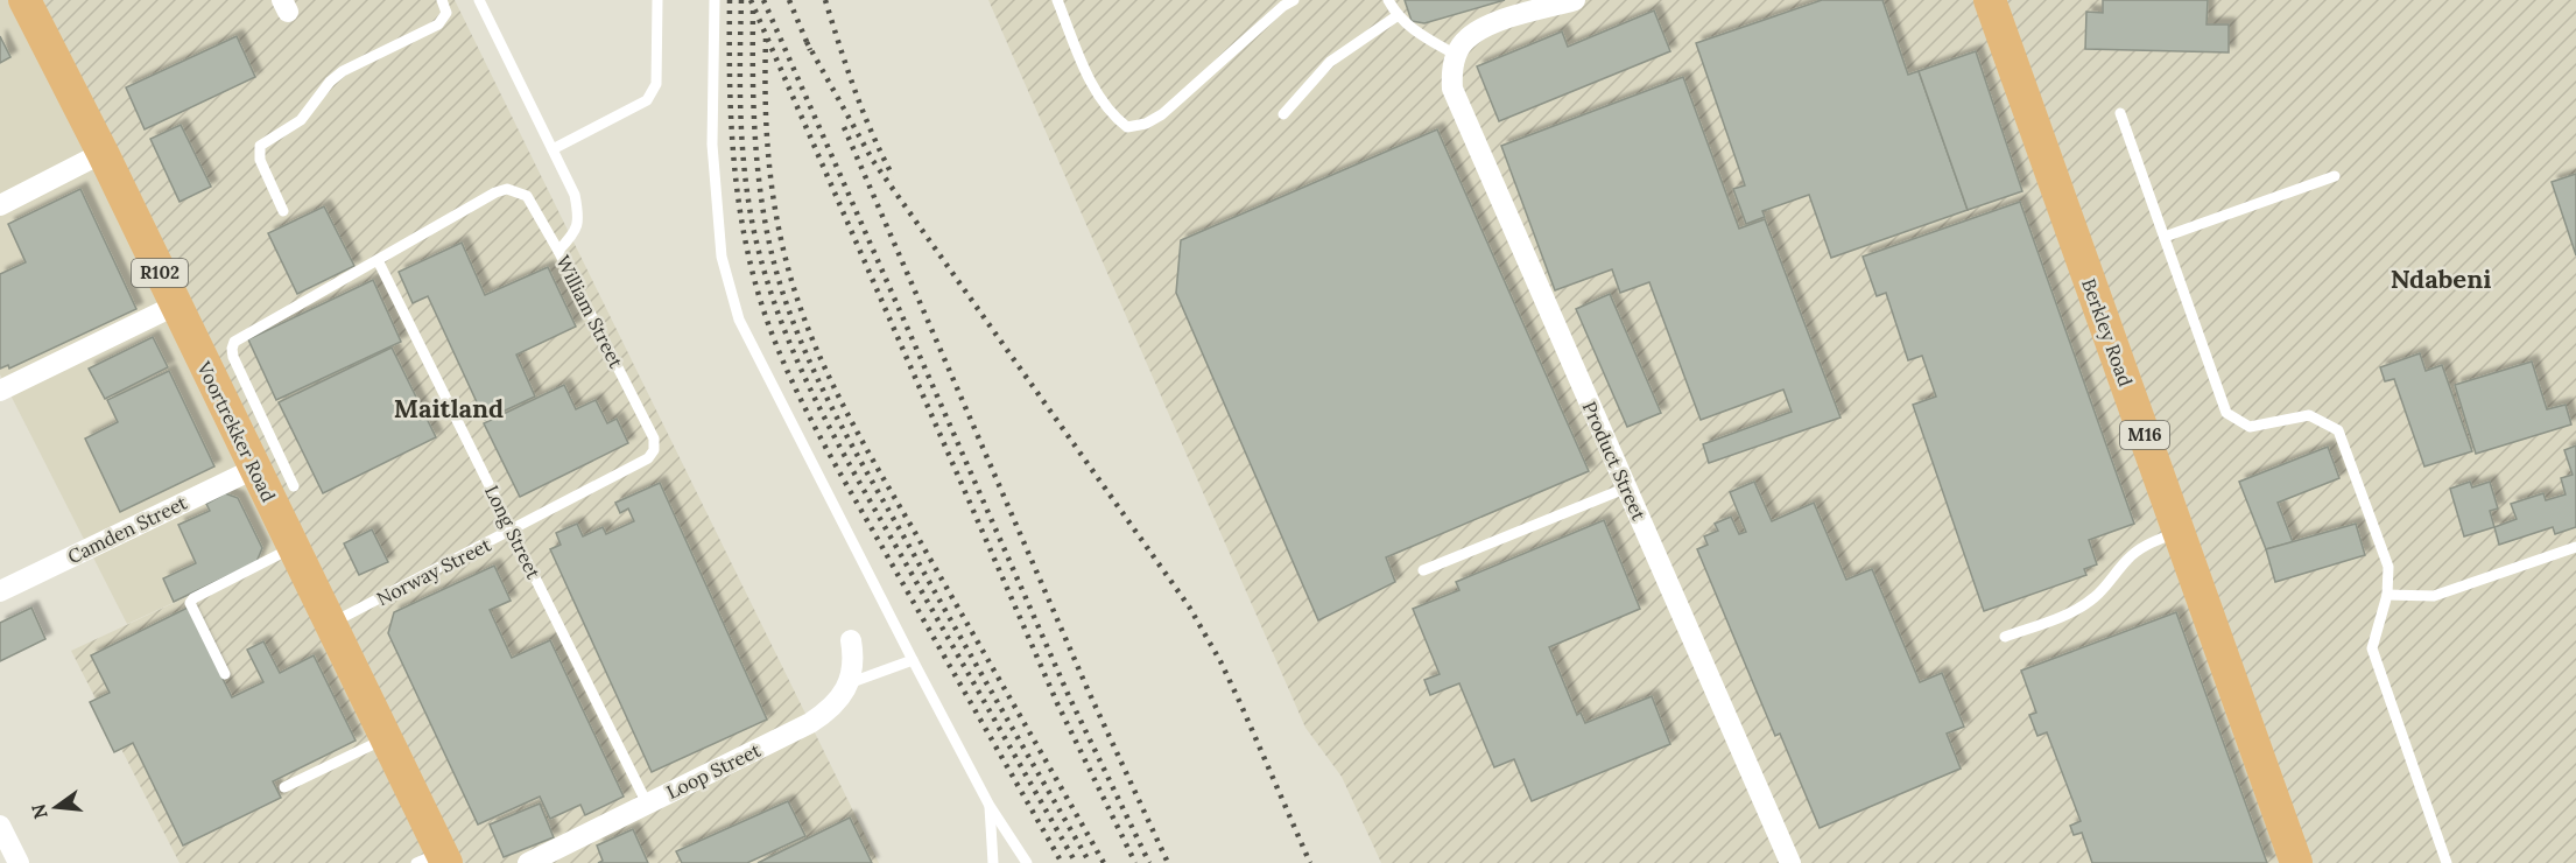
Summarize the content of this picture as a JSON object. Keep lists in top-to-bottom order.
{
  "streets": {
    "main road": [
      "R102",
      "Berkley Road",
      "Voortrekker Road",
      "M16"
    ],
    "street": ["Product Street", "Camden Street", "Loop Street"],
    "lane": ["William Street", "Long Street", "Norway Street"]
  },
  "crossings": [
    ["William Street", "Long Street"],
    ["William Street", "Norway Street"],
    ["Voortrekker Road", "Camden Street"],
    ["Voortrekker Road", "Norway Street"],
    ["Long Street", "Norway Street"],
    ["Long Street", "Loop Street"]
  ],
  "districts": ["Ndabeni", "Maitland"],
  "north": "left"
}
